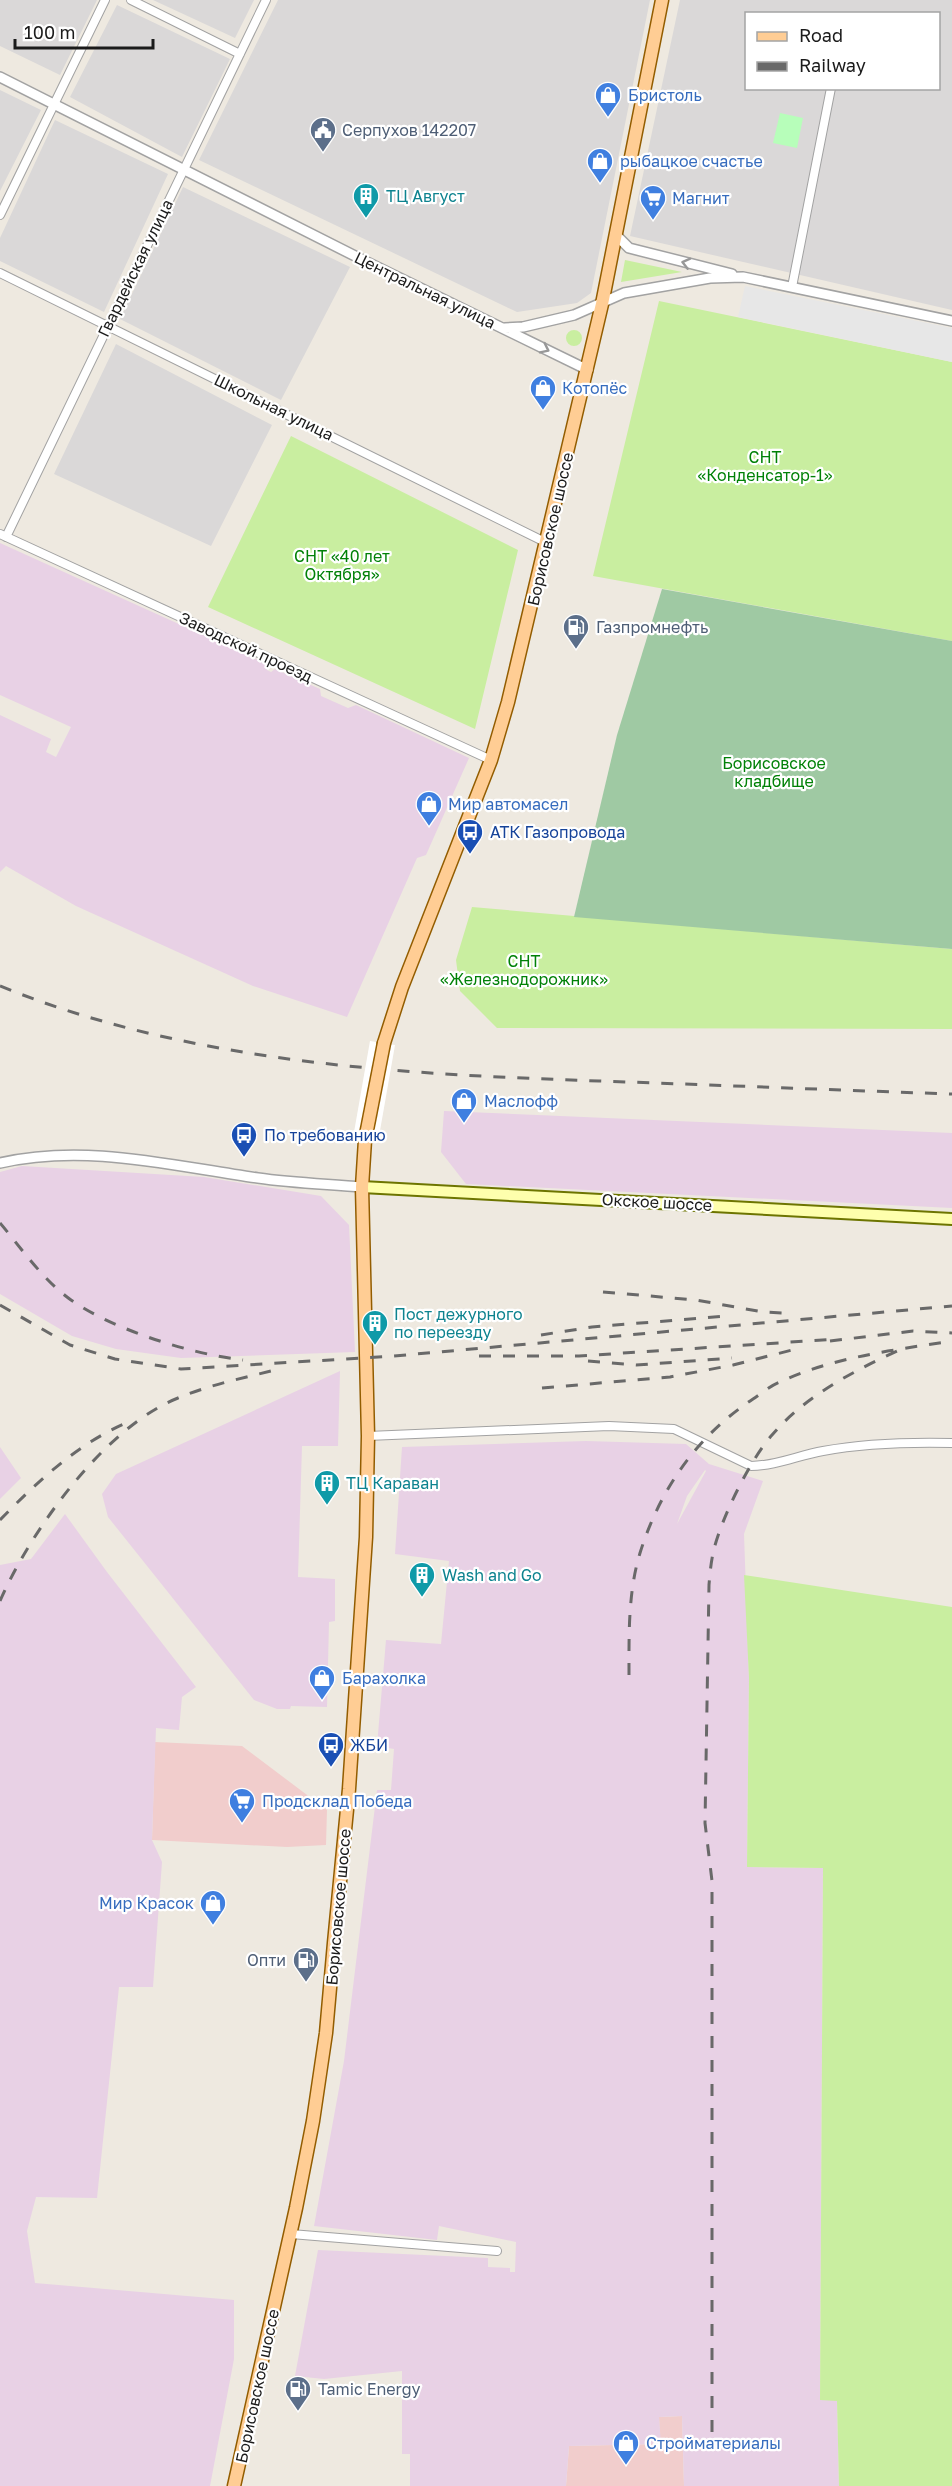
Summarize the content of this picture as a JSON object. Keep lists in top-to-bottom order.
{
  "streets": {
    "main road": ["Борисовское шоссе", "Окское шоссе"],
    "street": [
      "Гвардейская улица",
      "Центральная улица",
      "Школьная улица",
      "Заводской проезд"
    ]
  },
  "crossings": [
    ["Гвардейская улица", "Центральная улица"],
    ["Гвардейская улица", "Школьная улица"],
    ["Гвардейская улица", "Заводской проезд"],
    ["Центральная улица", "Борисовское шоссе"],
    ["Школьная улица", "Борисовское шоссе"],
    ["Борисовское шоссе", "Заводской проезд"],
    ["Борисовское шоссе", "Окское шоссе"]
  ],
  "parks": [
    "СНТ «Конденсатор-1»",
    "СНТ «40 лет Октября»",
    "Борисовское кладбище",
    "СНТ «Железнодорожник»"
  ],
  "places": {
    "shop": [
      "Бристоль",
      "рыбацкое счастье",
      "Котопёс",
      "Мир автомасел",
      "Маслофф",
      "Барахолка",
      "Мир Красок",
      "Стройматериалы"
    ],
    "public building": ["Серпухов 142207"],
    "building": [
      "ТЦ Август",
      "Пост дежурного по переезду",
      "ТЦ Караван",
      "Wash and Go"
    ],
    "supermarket": ["Магнит", "Продсклад Победа"],
    "fuel station": ["Газпромнефть", "Опти", "Tamic Energy"],
    "bus stop": ["АТК Газопровода", "По требованию", "ЖБИ"]
  },
  "legend": ["Road", "Railway"],
  "scale_bar": "100 m"
}
